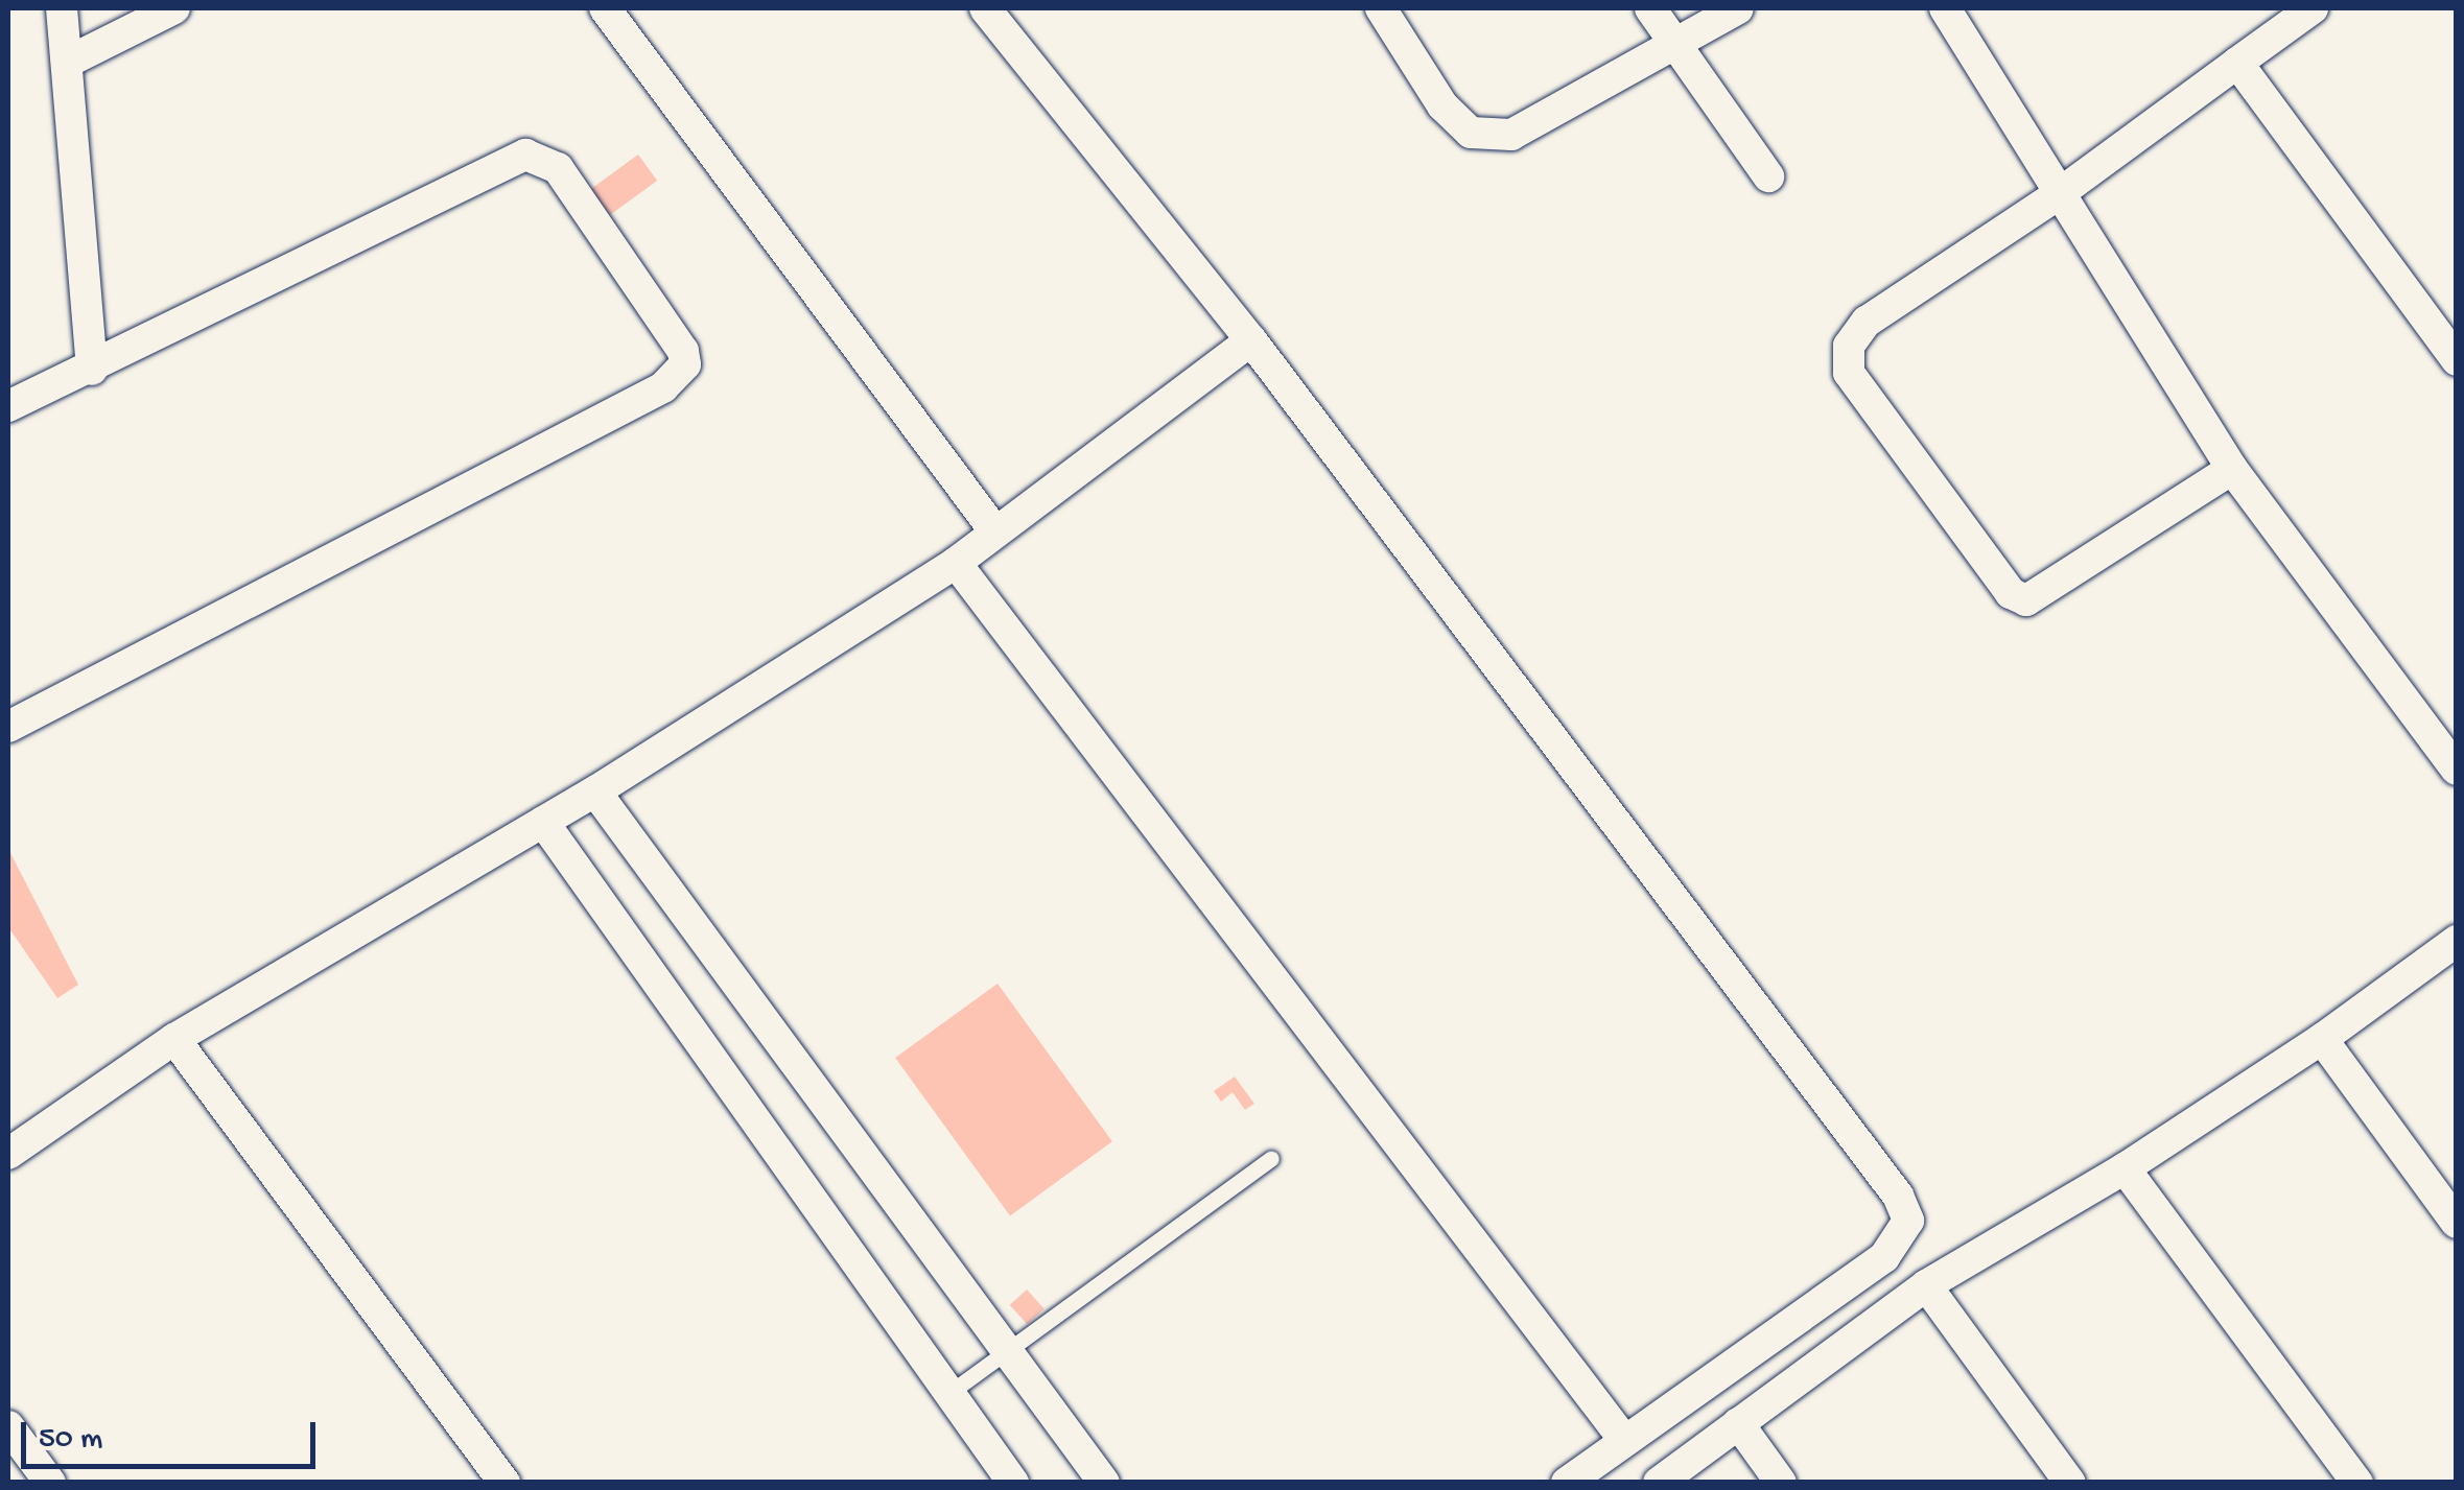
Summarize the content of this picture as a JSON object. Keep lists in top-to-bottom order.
{
  "scale_bar": "50 m"
}
